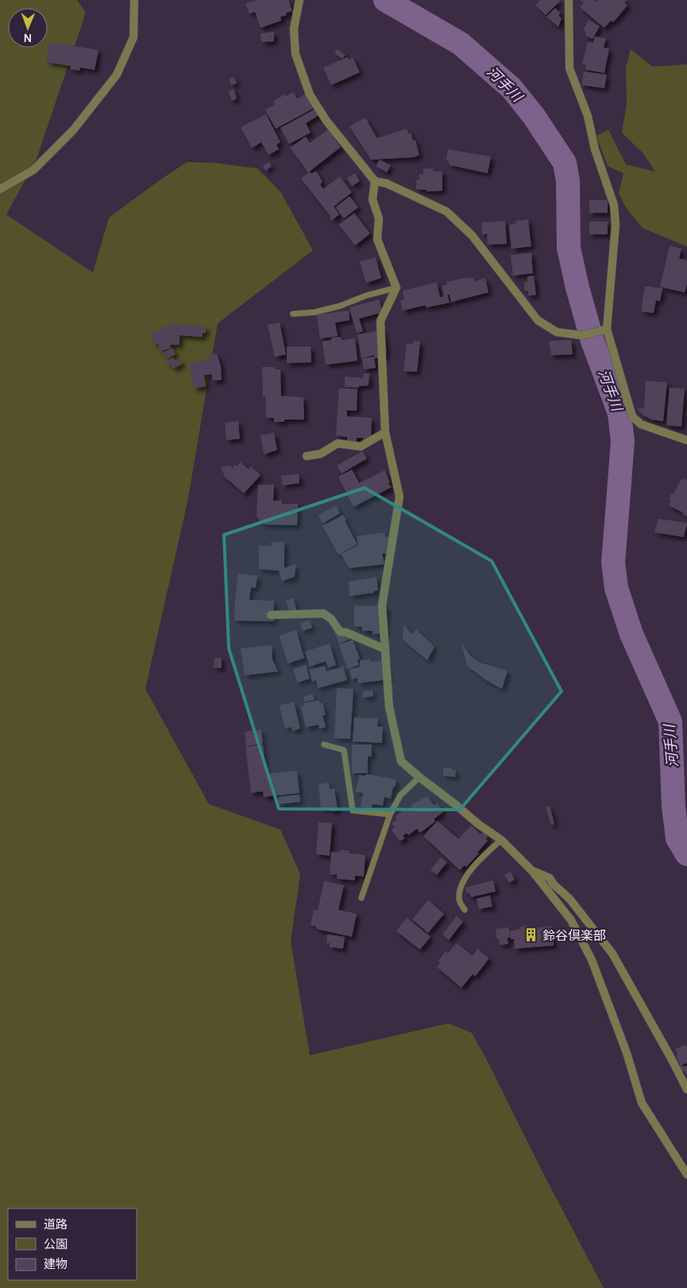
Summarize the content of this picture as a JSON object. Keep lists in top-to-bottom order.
{
  "water": ["河手川"],
  "places": {
    "building": ["鈴谷倶楽部"]
  },
  "legend": ["道路", "公園", "建物"],
  "north": "bottom"
}
